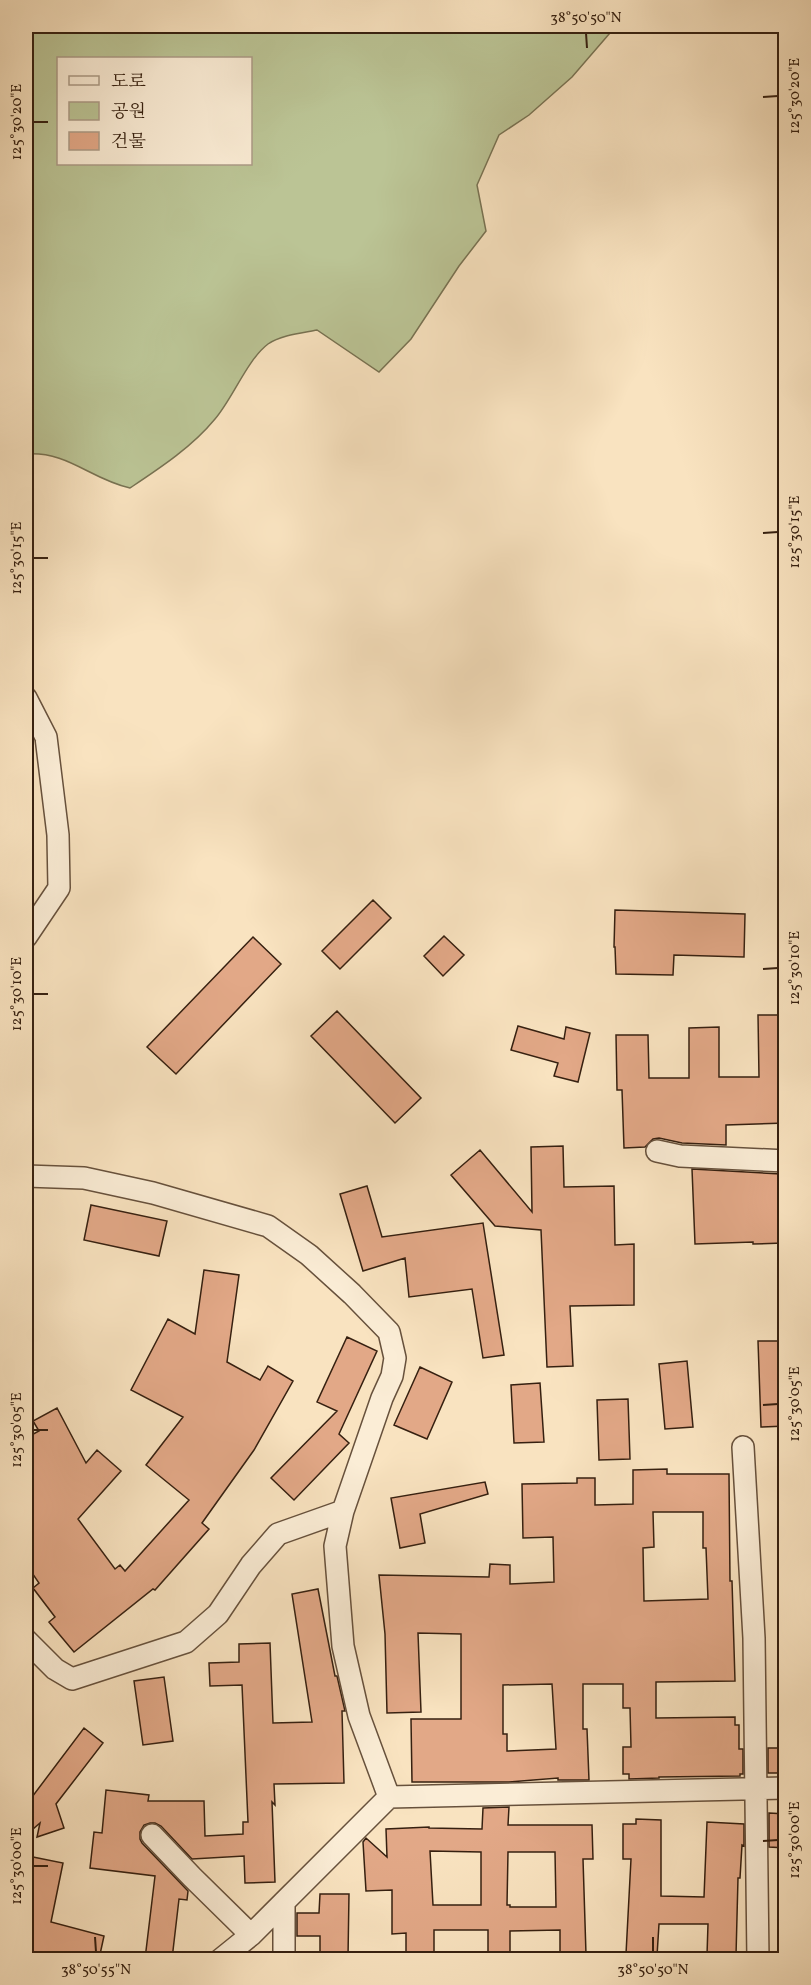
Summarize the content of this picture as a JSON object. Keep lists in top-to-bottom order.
{
  "legend": ["도로", "공원", "건물"],
  "coordinates": [
    "38°50'50\"N",
    "125°30'20\"E",
    "125°30'15\"E",
    "125°30'10\"E",
    "125°30'05\"E",
    "125°30'00\"E",
    "38°50'55\"N"
  ]
}
